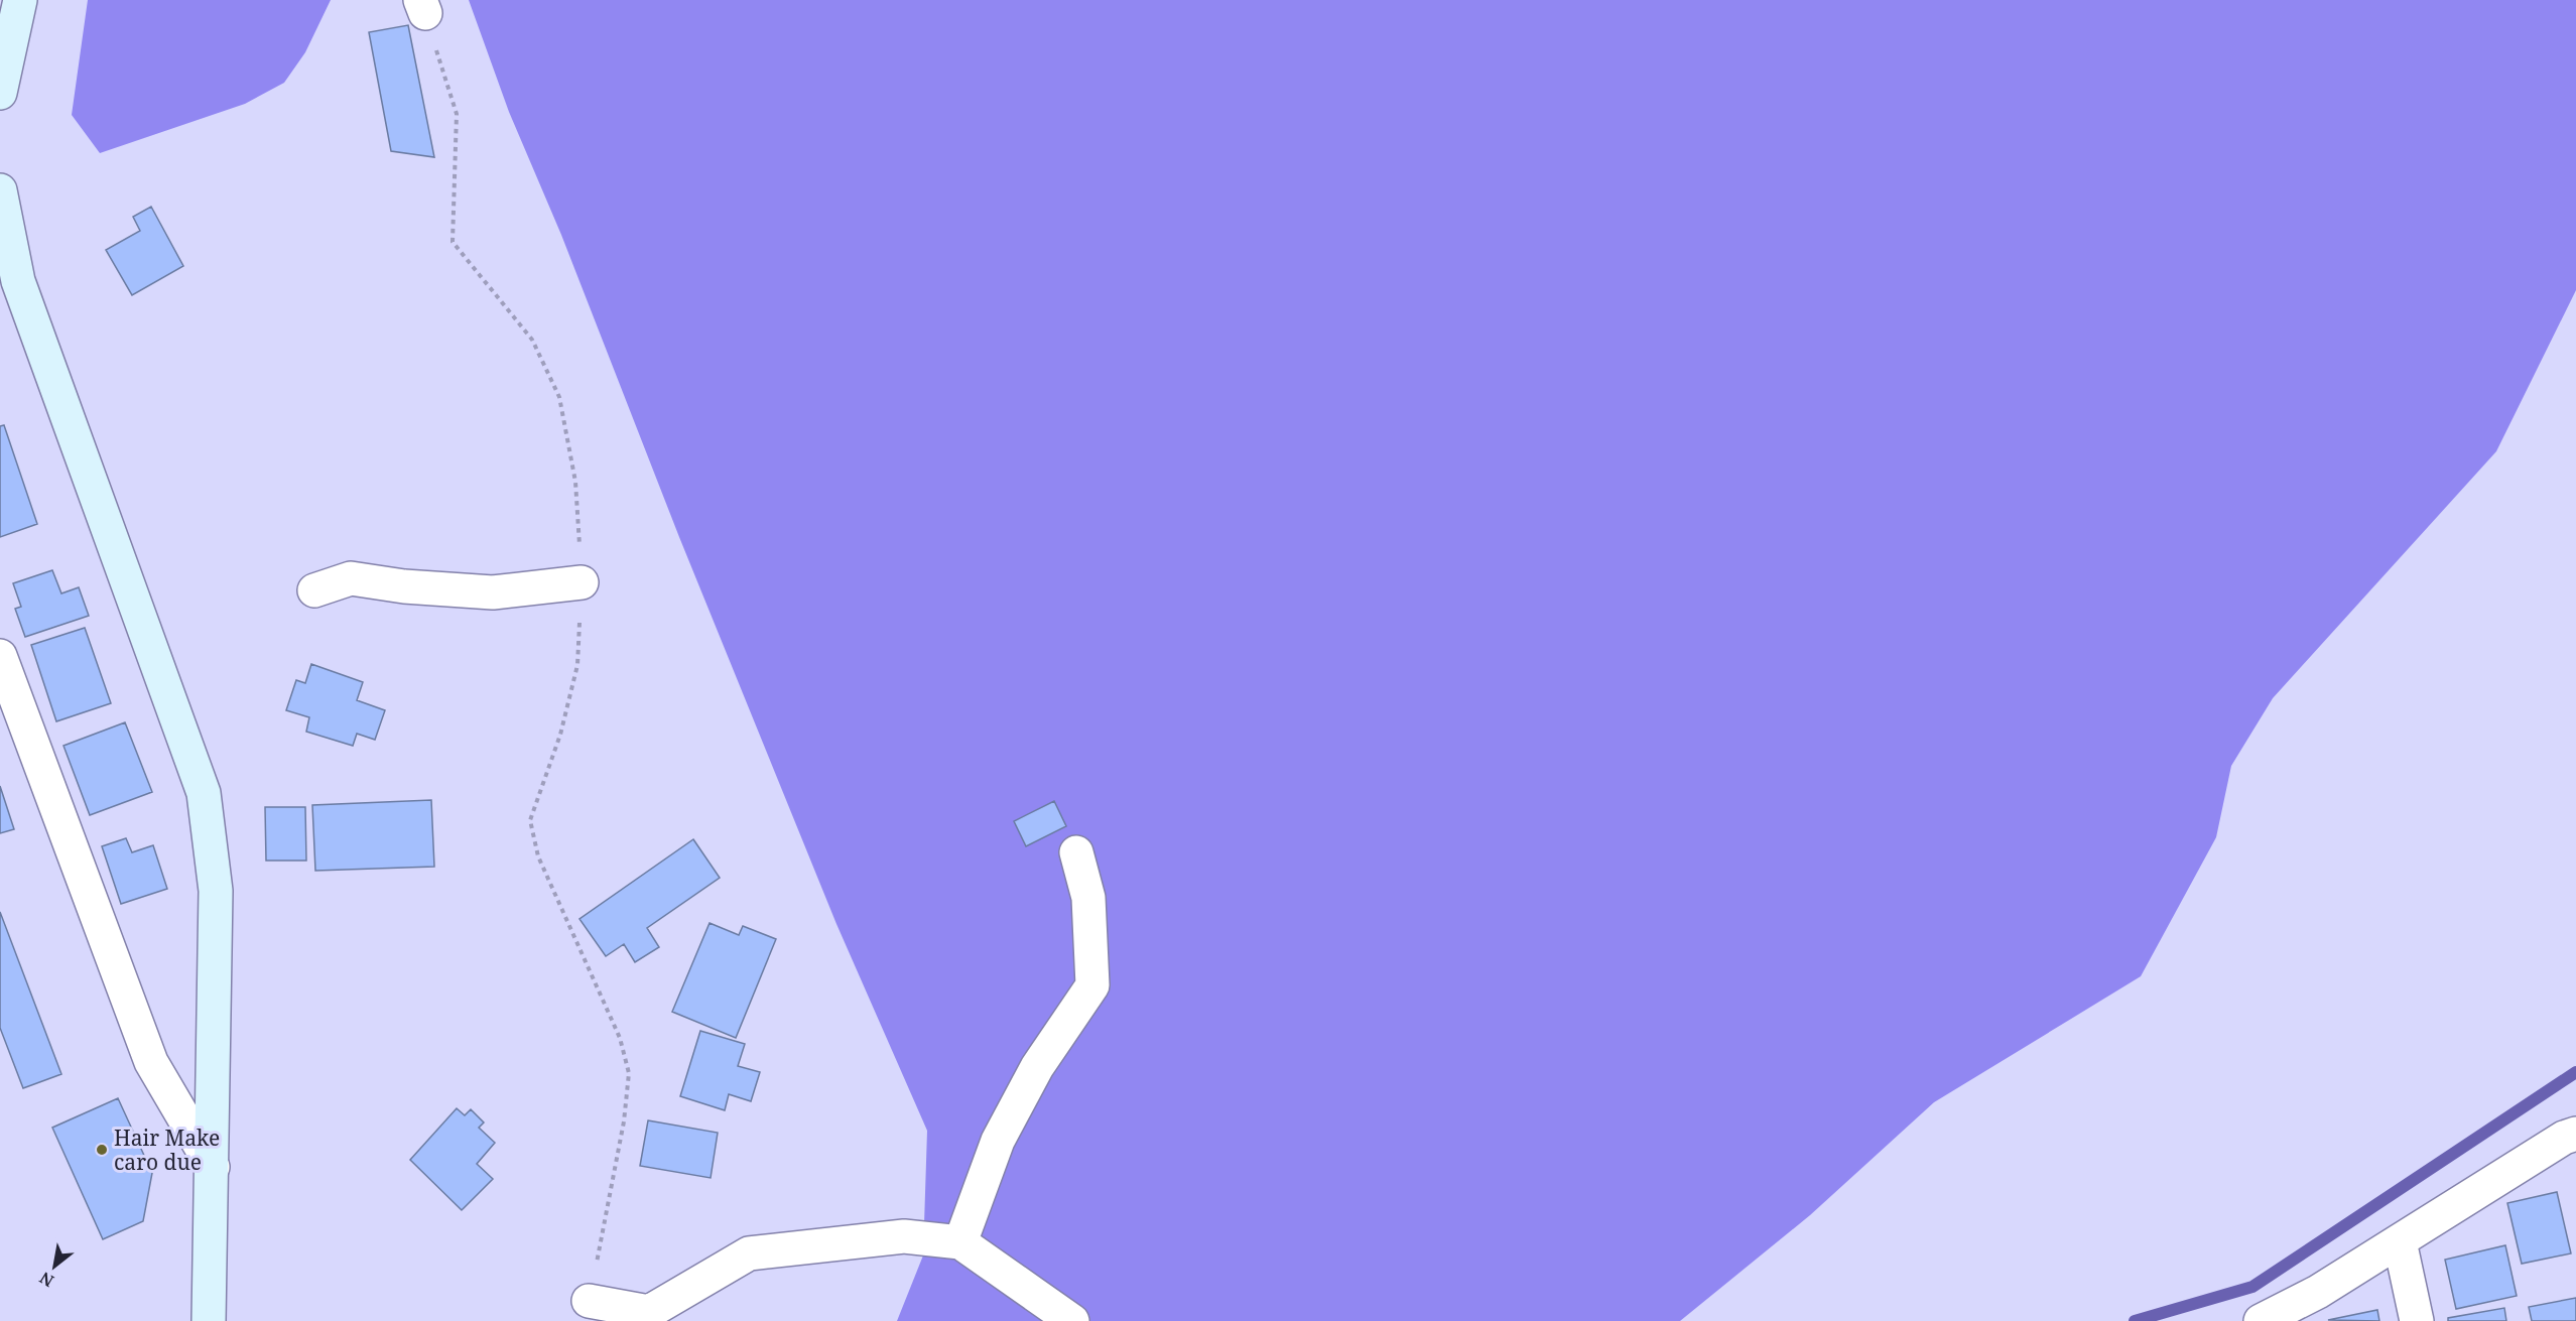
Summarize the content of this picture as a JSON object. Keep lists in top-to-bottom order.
{
  "places": ["Hair Make caro due"],
  "north": "bottom left"
}
